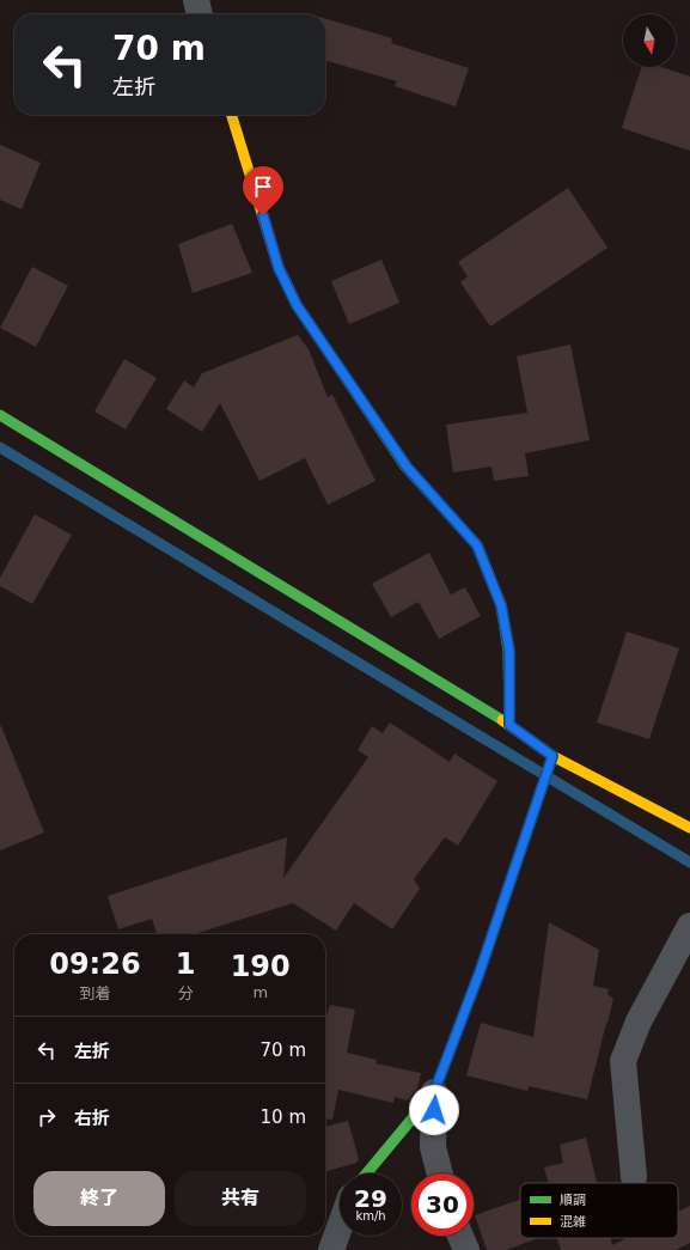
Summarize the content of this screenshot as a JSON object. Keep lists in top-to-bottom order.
{
  "legend": ["順調", "混雑"],
  "north": "bottom",
  "page": {
    "turn": ["70 m", "左折"],
    "eta": [
      "09:26",
      "到着",
      "1",
      "分",
      "190",
      "m"
    ],
    "list": [
      {
        "name": "左折",
        "value": "70 m"
      },
      {
        "name": "右折",
        "value": "10 m"
      }
    ],
    "buttons": ["終了", "共有"],
    "speed": "29 km/h",
    "limit": "30"
  }
}
